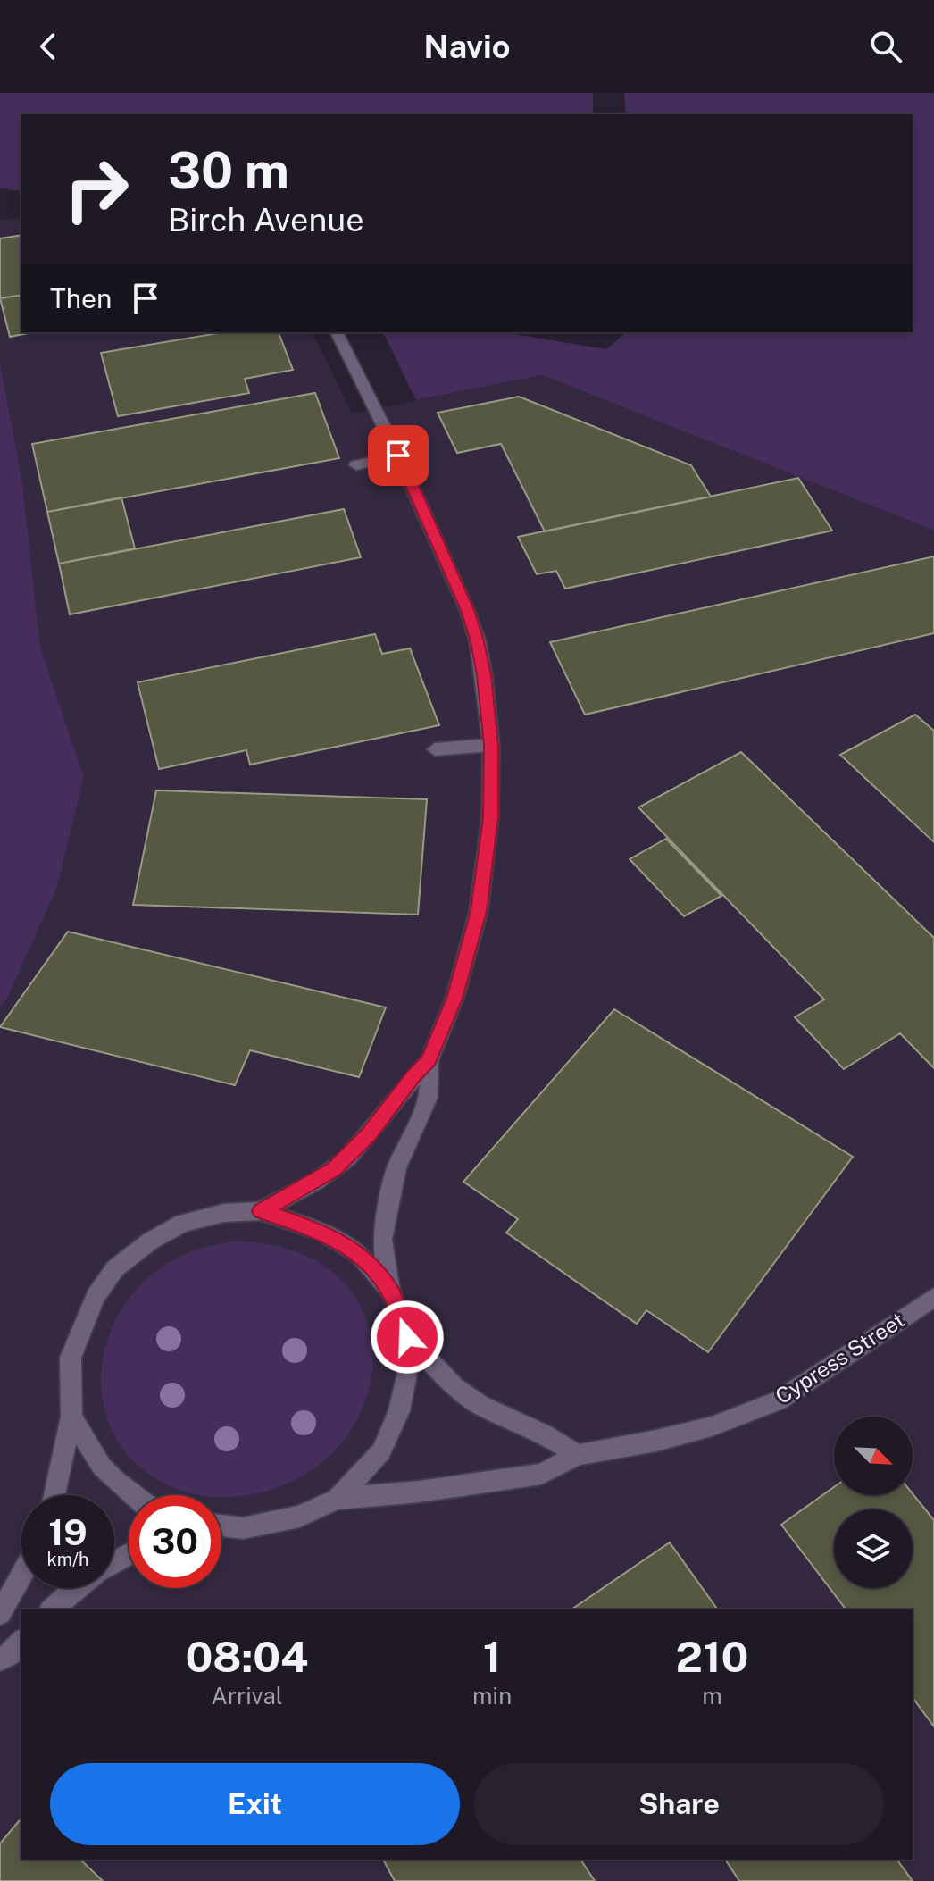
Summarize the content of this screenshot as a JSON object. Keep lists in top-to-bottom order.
{
  "streets": {
    "street": ["Cypress Street"]
  },
  "north": "bottom right",
  "page": {
    "header": "Navio",
    "turn": ["30 m", "Birch Avenue"],
    "then": "Then",
    "speed": "19 km/h",
    "limit": "30",
    "eta": [
      "08:04",
      "Arrival",
      "1",
      "min",
      "210",
      "m"
    ],
    "buttons": ["Exit", "Share"]
  }
}
